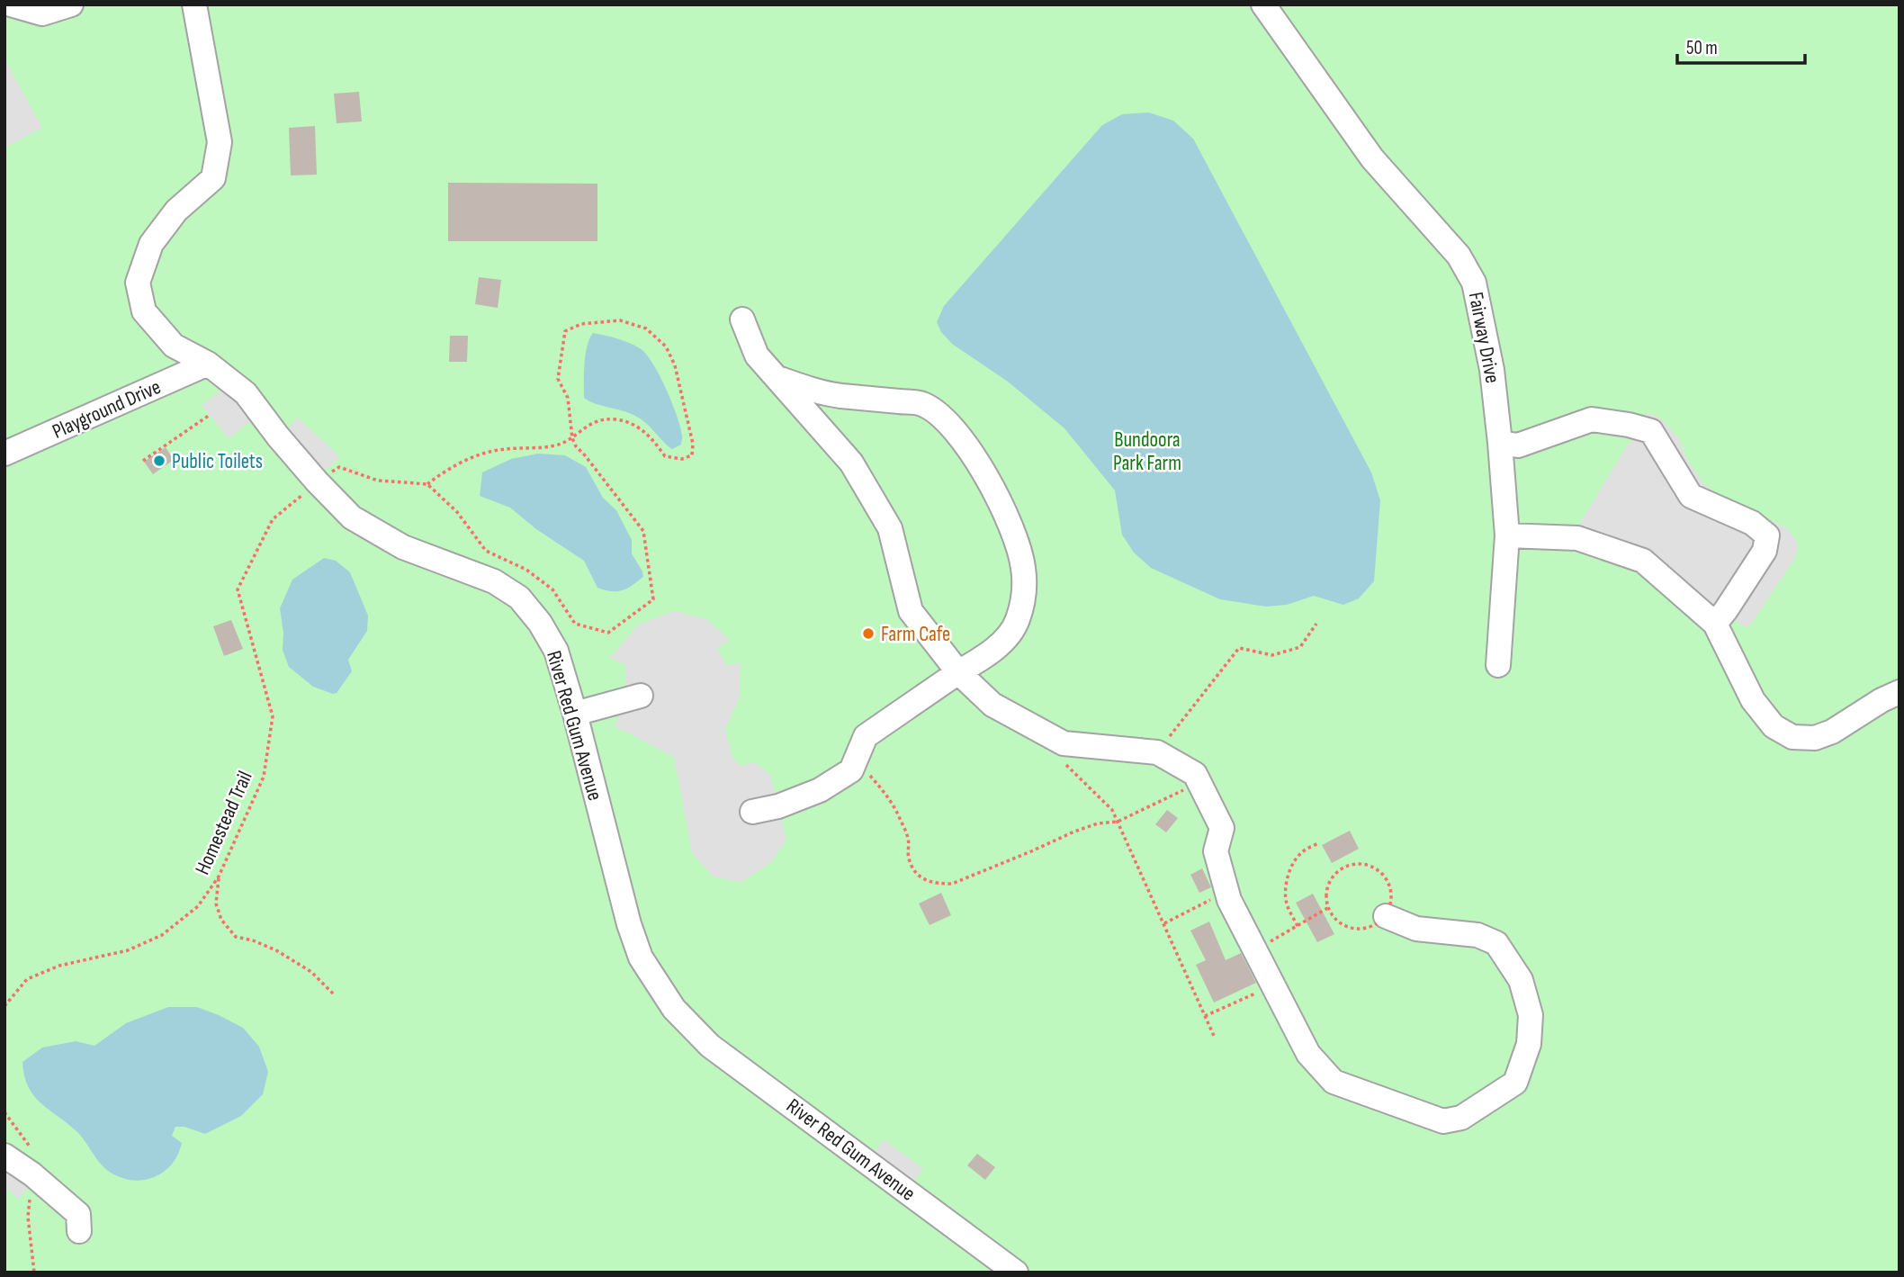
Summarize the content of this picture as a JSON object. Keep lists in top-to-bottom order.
{
  "streets": {
    "street": ["Fairway Drive", "Playground Drive", "River Red Gum Avenue"],
    "path": ["Homestead Trail"]
  },
  "crossings": [
    ["Playground Drive", "River Red Gum Avenue"],
    ["River Red Gum Avenue", "Homestead Trail"]
  ],
  "parks": ["Bundoora Park Farm"],
  "places": ["Public Toilets", "Farm Cafe"],
  "scale_bar": "50 m"
}
